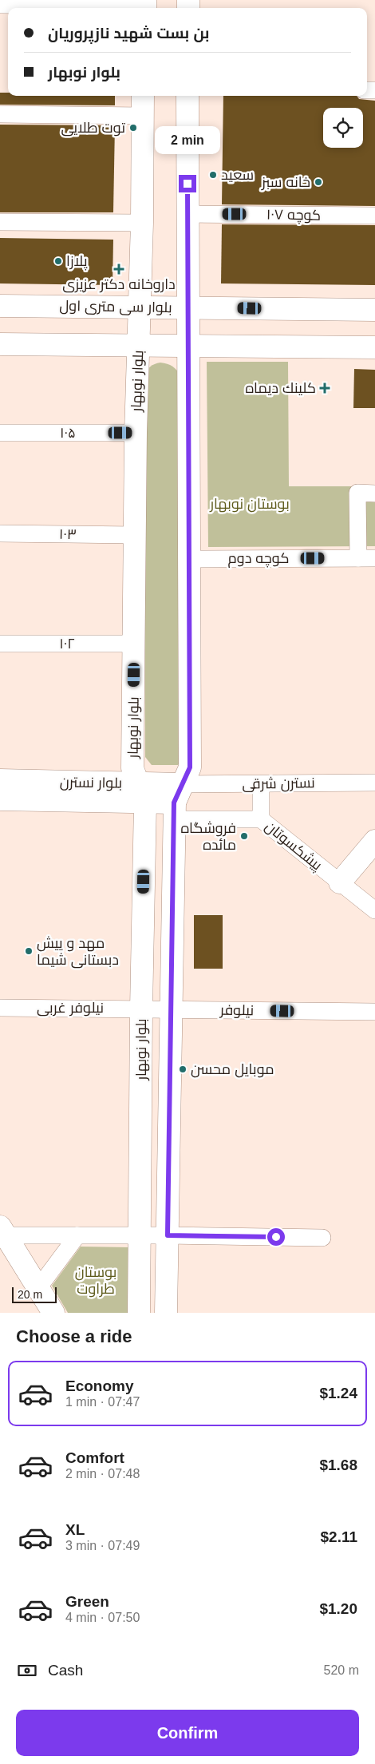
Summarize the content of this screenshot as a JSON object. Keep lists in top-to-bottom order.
{
  "streets": {
    "main road": ["بلوار سی متری اول", "بلوار نوبهار", "بلوار نسترن"],
    "street": [
      "کوچه ۱۰۷",
      "۱۰۵",
      "۱۰۳",
      "کوچه دوم",
      "۱۰۲",
      "نسترن شرقی",
      "پیشکسوتان",
      "نیلوفر غربی",
      "نیلوفر"
    ]
  },
  "crossings": [
    ["کوچه ۱۰۷", "بلوار نوبهار"],
    ["بلوار سی متری اول", "بلوار نوبهار"],
    ["بلوار نوبهار", "۱۰۵"],
    ["بلوار نوبهار", "۱۰۳"],
    ["بلوار نوبهار", "کوچه دوم"],
    ["بلوار نوبهار", "۱۰۲"],
    ["بلوار نوبهار", "بلوار نسترن"],
    ["بلوار نوبهار", "نسترن شرقی"],
    ["بلوار نوبهار", "پیشکسوتان"],
    ["بلوار نوبهار", "نیلوفر غربی"],
    ["بلوار نوبهار", "نیلوفر"],
    ["بلوار نسترن", "نسترن شرقی"],
    ["بلوار نسترن", "پیشکسوتان"],
    ["نسترن شرقی", "پیشکسوتان"],
    ["نیلوفر غربی", "نیلوفر"]
  ],
  "parks": ["بوستان نوبهار", "بوستان طراوت"],
  "places": {
    "other": [
      "توت طلایی",
      "سعید",
      "خانه سبز",
      "پلازا",
      "فروشگاه مائده",
      "مهد و پیش دبستانی شیما",
      "موبایل محسن"
    ],
    "health": ["داروخانه دکتر عزیزی", "كلينك ديماه"]
  },
  "scale_bar": "20 m",
  "page": {
    "banner": ["بن بست شهید نازپروریان", "بلوار نوبهار"],
    "bubble": "2 min",
    "scale": "20 m",
    "heading": "Choose a ride",
    "list": [
      {
        "name": "Economy",
        "note": "1 min · 07:47",
        "value": "$1.24"
      },
      {
        "name": "Comfort",
        "note": "2 min · 07:48",
        "value": "$1.68"
      },
      {
        "name": "XL",
        "note": "3 min · 07:49",
        "value": "$2.11"
      },
      {
        "name": "Green",
        "note": "4 min · 07:50",
        "value": "$1.20"
      }
    ],
    "pay": ["Cash", "520 m"],
    "buttons": "Confirm"
  }
}
